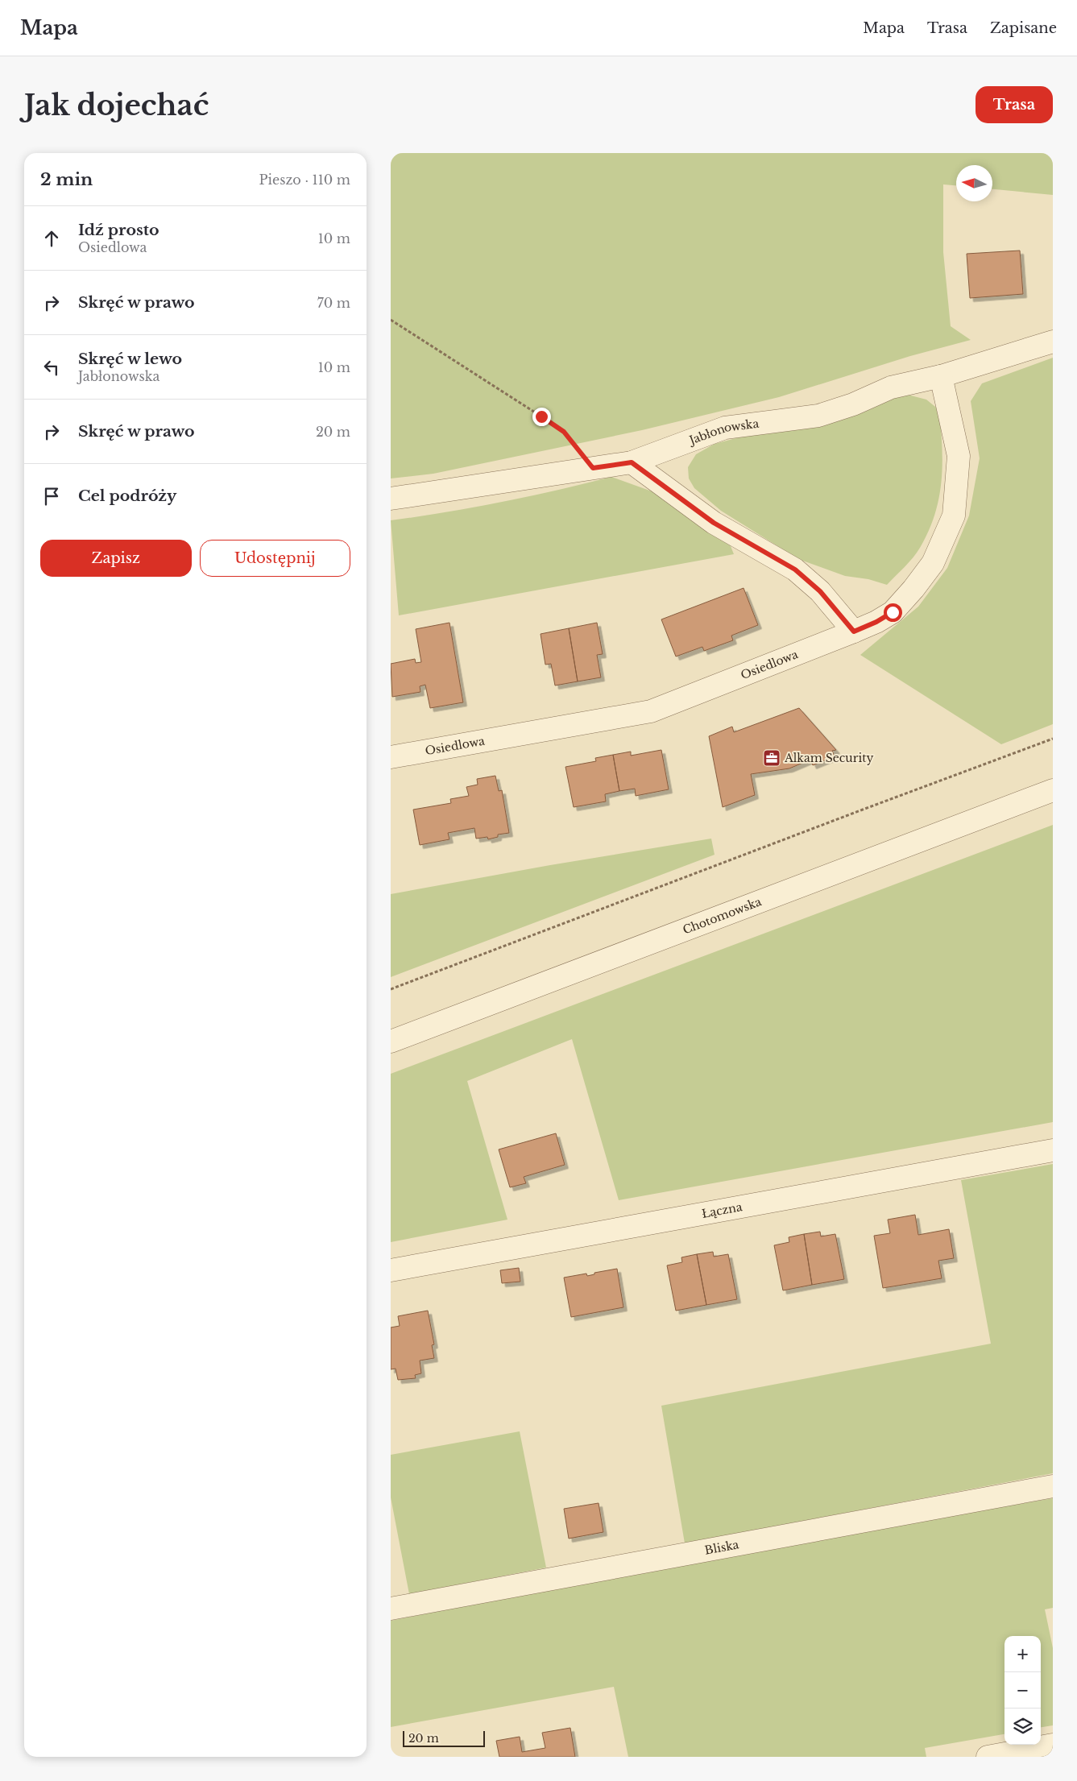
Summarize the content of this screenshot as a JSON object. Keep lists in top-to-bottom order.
{
  "streets": {
    "street": [
      "Jabłonowska",
      "Osiedlowa",
      "Chotomowska",
      "Łączna",
      "Bliska"
    ]
  },
  "crossings": [
    ["Jabłonowska", "Osiedlowa"]
  ],
  "places": {
    "office": ["Alkam Security"]
  },
  "scale_bar": "20 m",
  "north": "left",
  "page": {
    "header": "Mapa",
    "nav": ["Mapa", "Trasa", "Zapisane"],
    "buttons": [
      "Trasa",
      ["Zapisz", "Udostępnij"]
    ],
    "title": "Jak dojechać",
    "heading": ["2 min", "Pieszo · 110 m"],
    "list": [
      ["Idź prosto", "Osiedlowa", "10 m"],
      ["Skręć w prawo", "70 m"],
      ["Skręć w lewo", "Jabłonowska", "10 m"],
      ["Skręć w prawo", "20 m"],
      "Cel podróży"
    ],
    "map_buttons": ["+", "−"],
    "scale": "20 m"
  }
}
